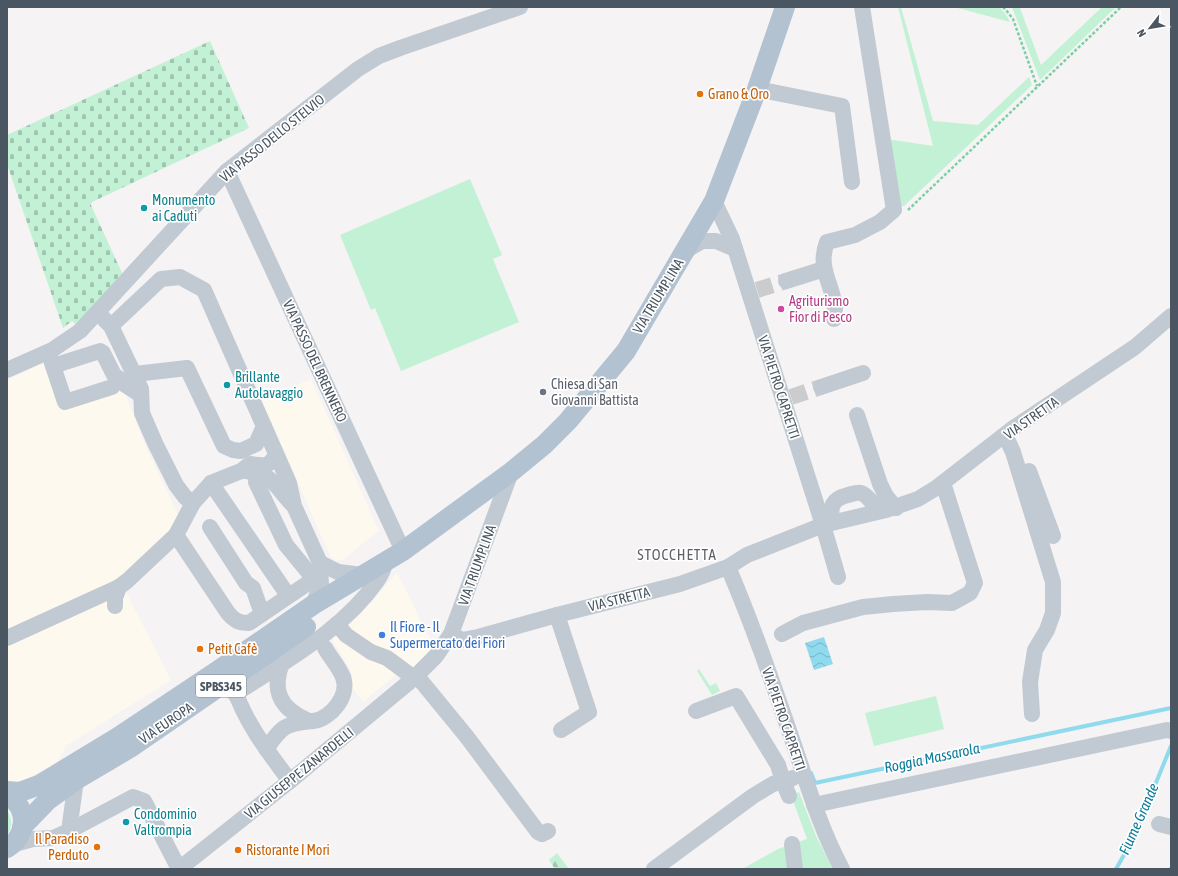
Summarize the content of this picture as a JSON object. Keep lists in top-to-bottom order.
{
  "streets": {
    "main road": ["VIA TRIUMPLINA", "SPBS345", "VIA EUROPA"],
    "street": [
      "VIA PASSO DELLO STELVIO",
      "VIA PASSO DEL BRENNERO",
      "VIA PIETRO CAPRETTI",
      "VIA STRETTA",
      "VIA GIUSEPPE ZANARDELLI"
    ]
  },
  "crossings": [
    ["VIA PASSO DELLO STELVIO", "VIA PASSO DEL BRENNERO"],
    ["VIA TRIUMPLINA", "VIA PASSO DEL BRENNERO"],
    ["VIA TRIUMPLINA", "VIA PIETRO CAPRETTI"],
    ["VIA TRIUMPLINA", "VIA STRETTA"],
    ["VIA TRIUMPLINA", "VIA EUROPA"],
    ["VIA PASSO DEL BRENNERO", "VIA EUROPA"],
    ["VIA PIETRO CAPRETTI", "VIA STRETTA"]
  ],
  "districts": ["STOCCHETTA"],
  "water": ["Roggia Massarola", "Fiume Grande"],
  "places": [
    "Grano & Oro",
    "Monumento ai Caduti",
    "Agriturismo Fior di Pesco",
    "Brillante Autolavaggio",
    "Chiesa di San Giovanni Battista",
    "Il Fiore - Il Supermercato dei Fiori",
    "Petit Cafè",
    "Condominio Valtrompia",
    "Il Paradiso Perduto",
    "Ristorante I Mori"
  ],
  "north": "bottom left"
}
